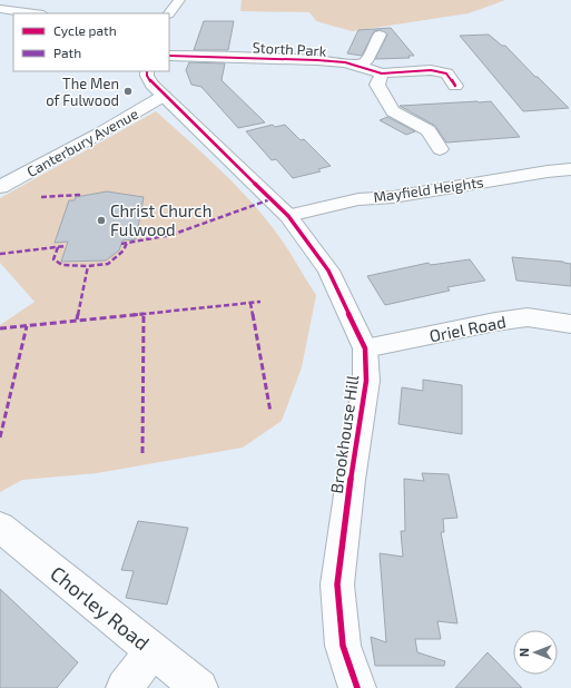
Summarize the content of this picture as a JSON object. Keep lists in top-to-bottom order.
{
  "streets": {
    "street": [
      "Storth Park",
      "Canterbury Avenue",
      "Mayfield Heights",
      "Oriel Road",
      "Brookhouse Hill",
      "Chorley Road"
    ]
  },
  "crossings": [
    ["Canterbury Avenue", "Brookhouse Hill"],
    ["Mayfield Heights", "Brookhouse Hill"],
    ["Oriel Road", "Brookhouse Hill"]
  ],
  "places": ["The Men of Fulwood", "Christ Church Fulwood"],
  "legend": ["Cycle path", "Path"],
  "north": "left"
}
